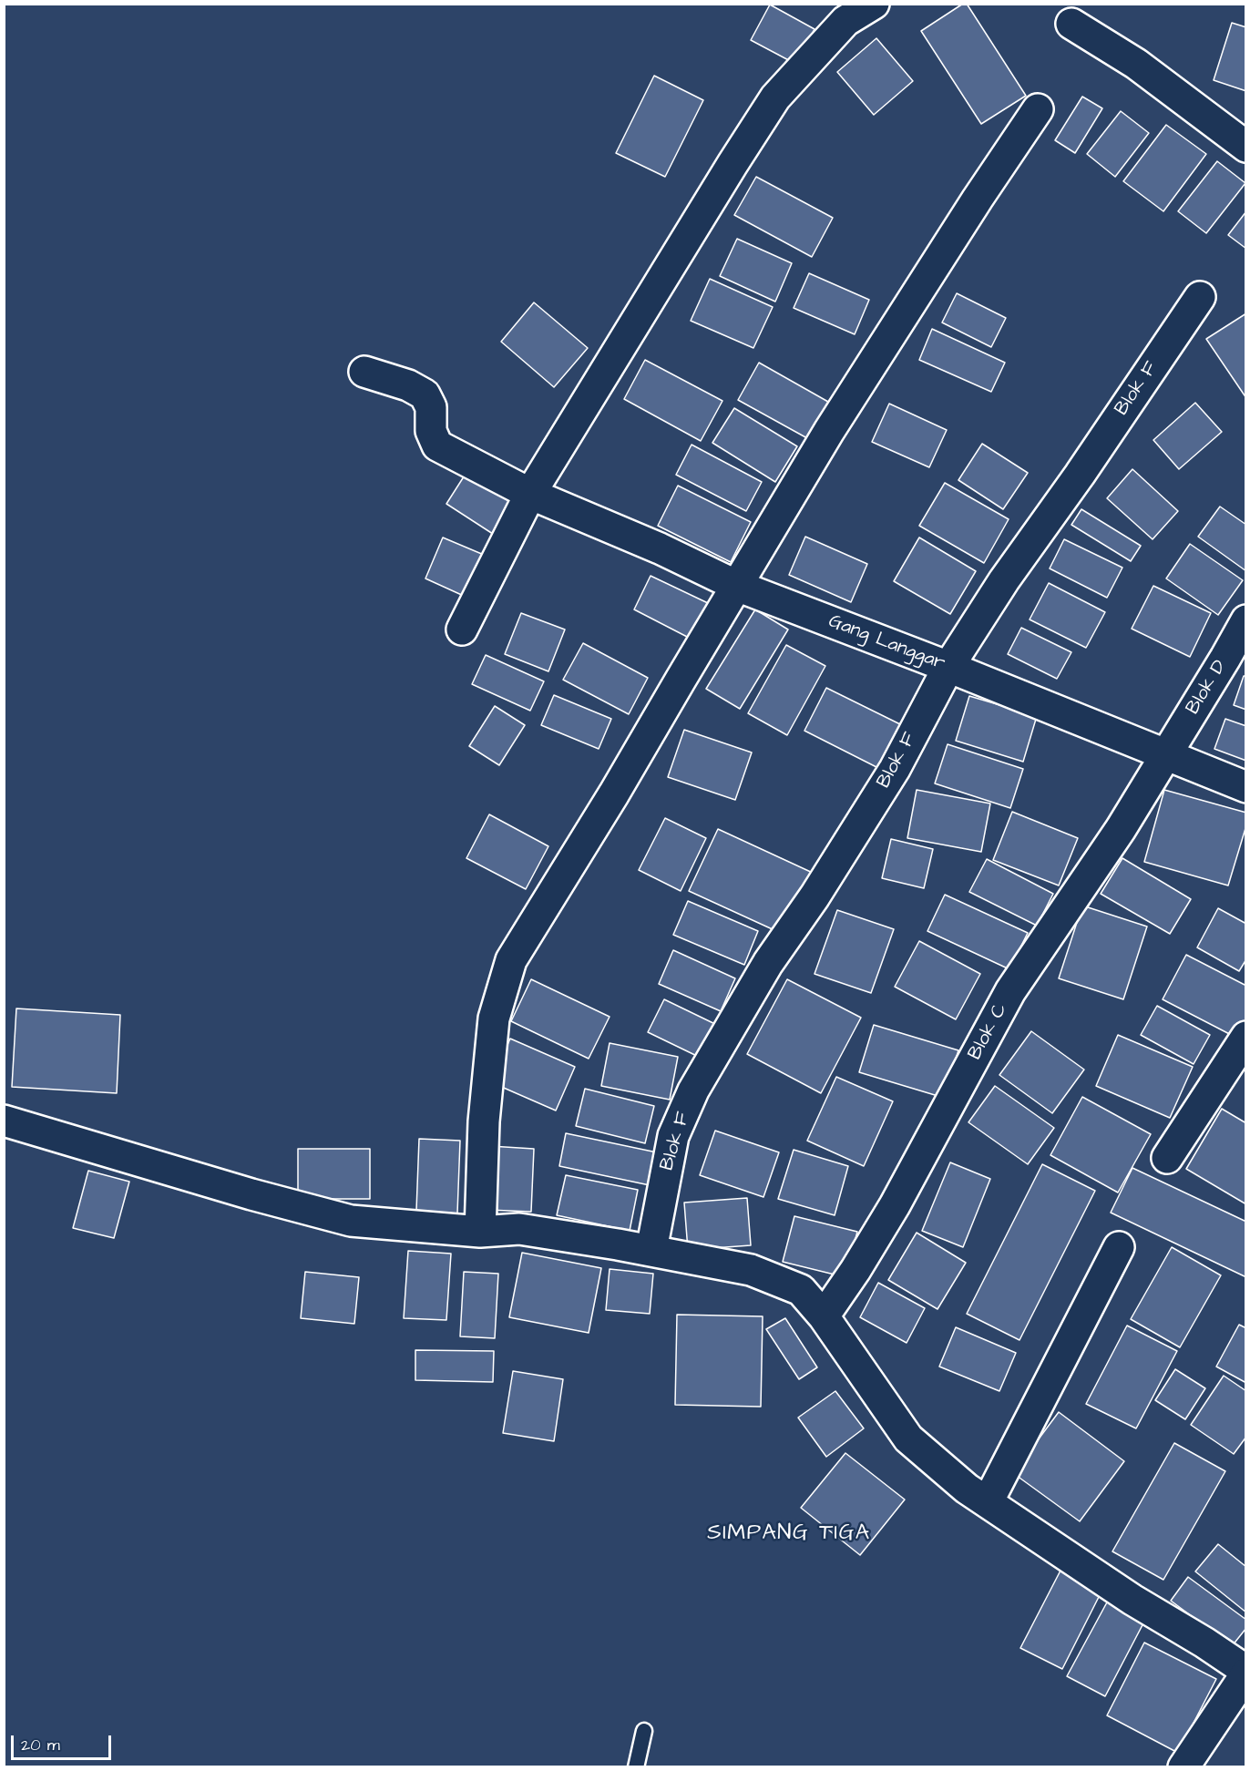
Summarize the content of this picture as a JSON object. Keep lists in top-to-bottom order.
{
  "streets": {
    "street": [
      "Blok F",
      "Gang Langgar",
      "Blok D",
      "Blok C"
    ]
  },
  "crossings": [
    ["Blok F", "Gang Langgar"],
    ["Gang Langgar", "Blok D"],
    ["Gang Langgar", "Blok C"],
    ["Blok D", "Blok C"]
  ],
  "districts": ["SIMPANG TIGA"],
  "scale_bar": "20 m"
}
